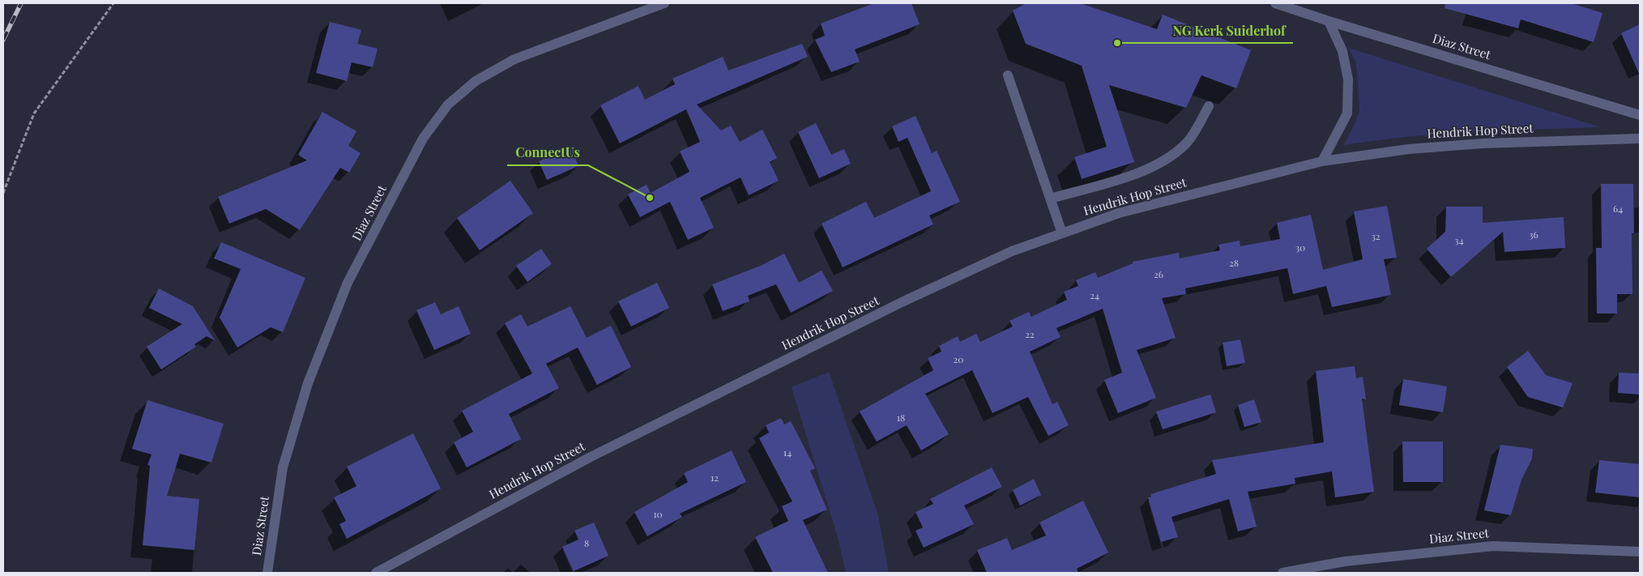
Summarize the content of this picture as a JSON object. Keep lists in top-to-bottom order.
{
  "streets": {
    "street": ["Diaz Street", "Hendrik Hop Street"]
  },
  "places": ["NG Kerk Suiderhof", "ConnectUs"],
  "house_numbers": [
    "64",
    "36",
    "32",
    "34",
    "30",
    "28",
    "26",
    "24",
    "22",
    "20",
    "18",
    "14",
    "12",
    "10",
    "8"
  ]
}
